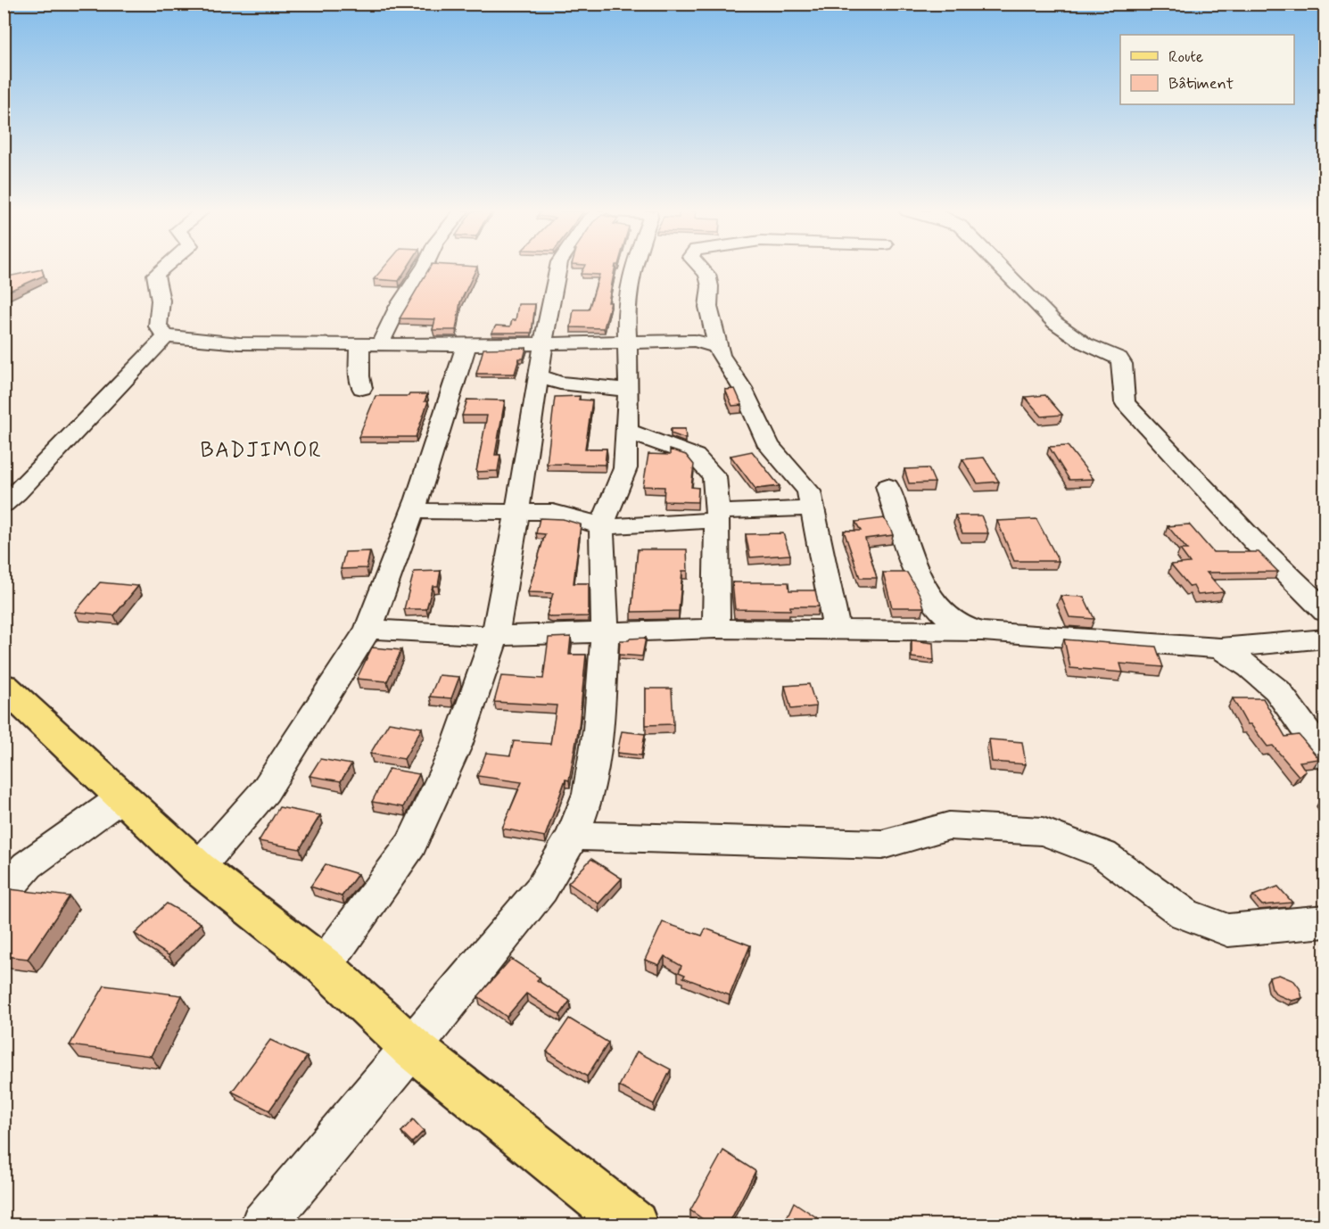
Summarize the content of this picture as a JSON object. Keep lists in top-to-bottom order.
{
  "districts": ["BADJIMOR"],
  "legend": ["Route", "Bâtiment"]
}
